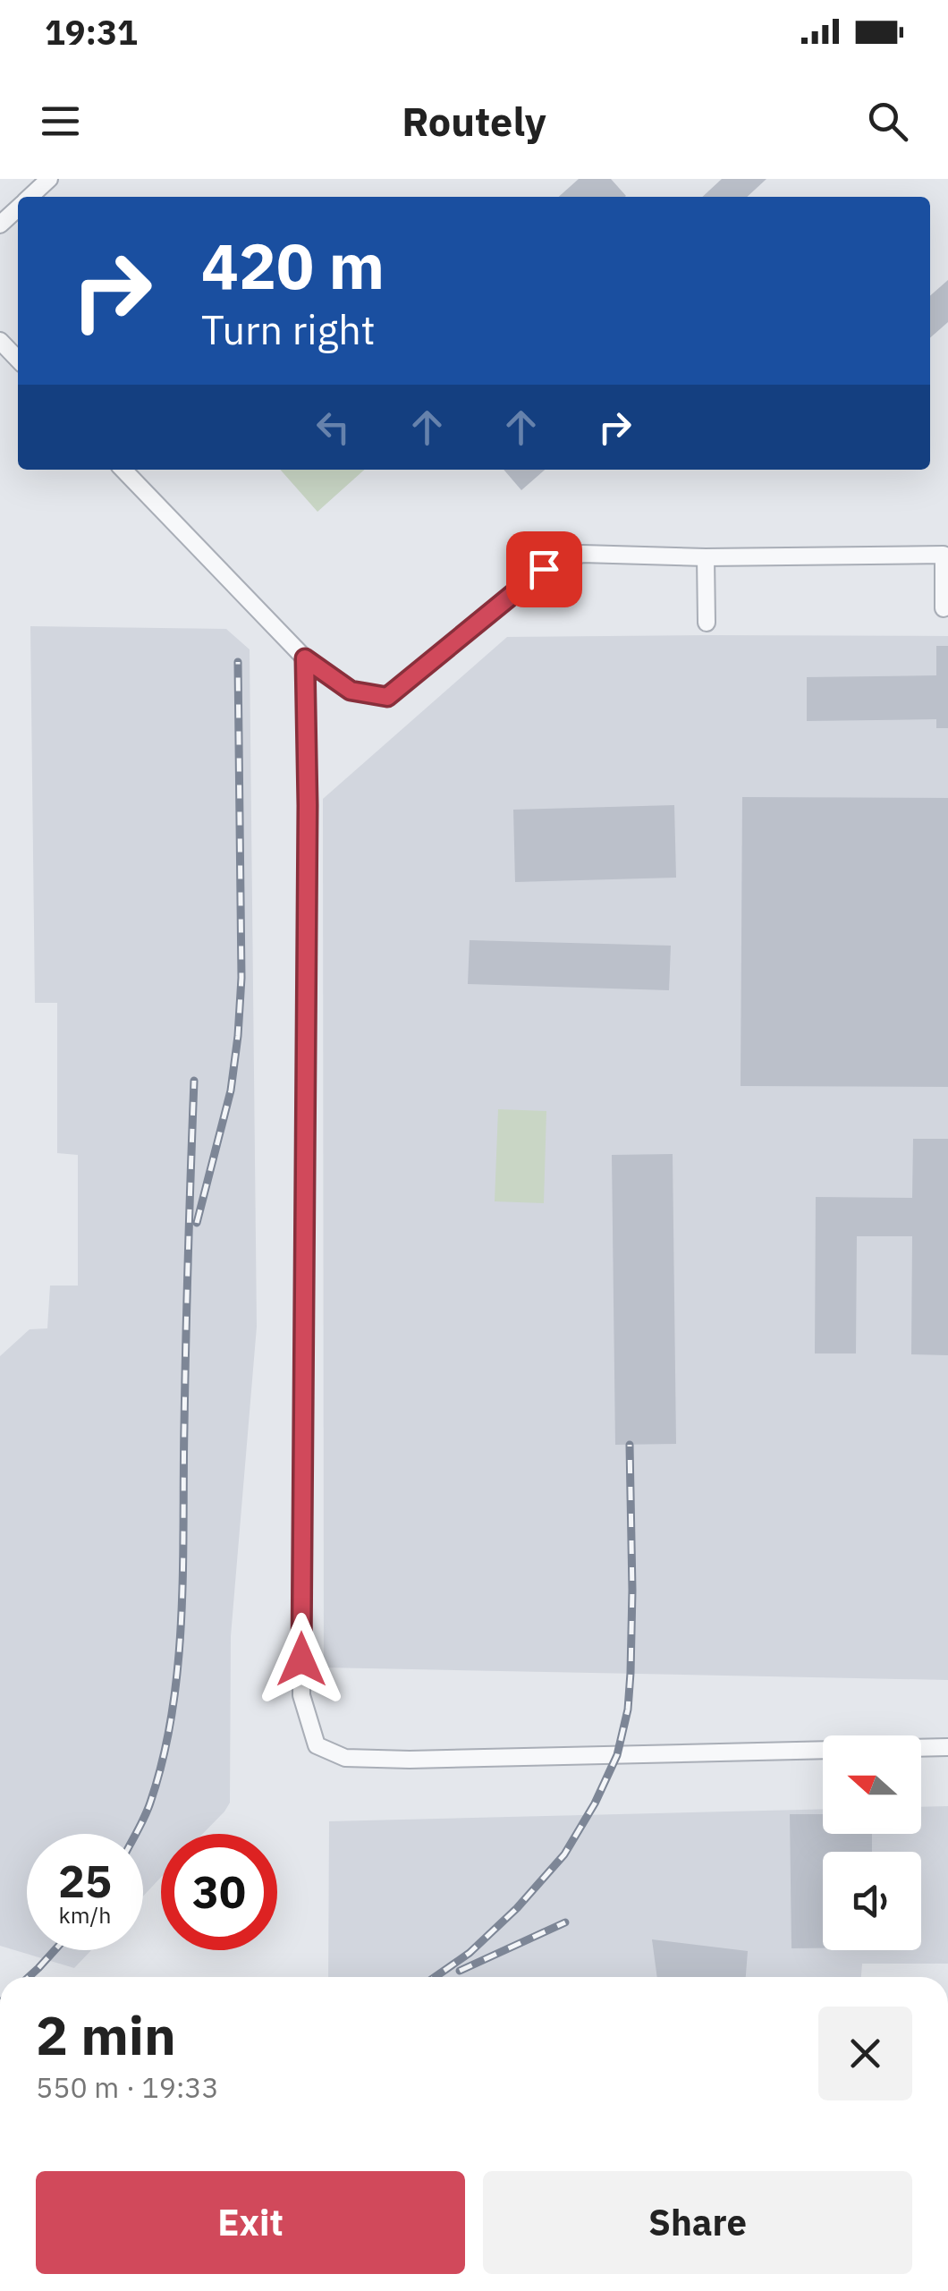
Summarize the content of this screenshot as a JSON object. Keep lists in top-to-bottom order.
{
  "north": "left",
  "page": {
    "status": "19:31",
    "header": "Routely",
    "turn": ["420 m", "Turn right"],
    "speed": "25 km/h",
    "limit": "30",
    "heading": ["2 min", "550 m · 19:33"],
    "buttons": ["Exit", "Share"]
  }
}
